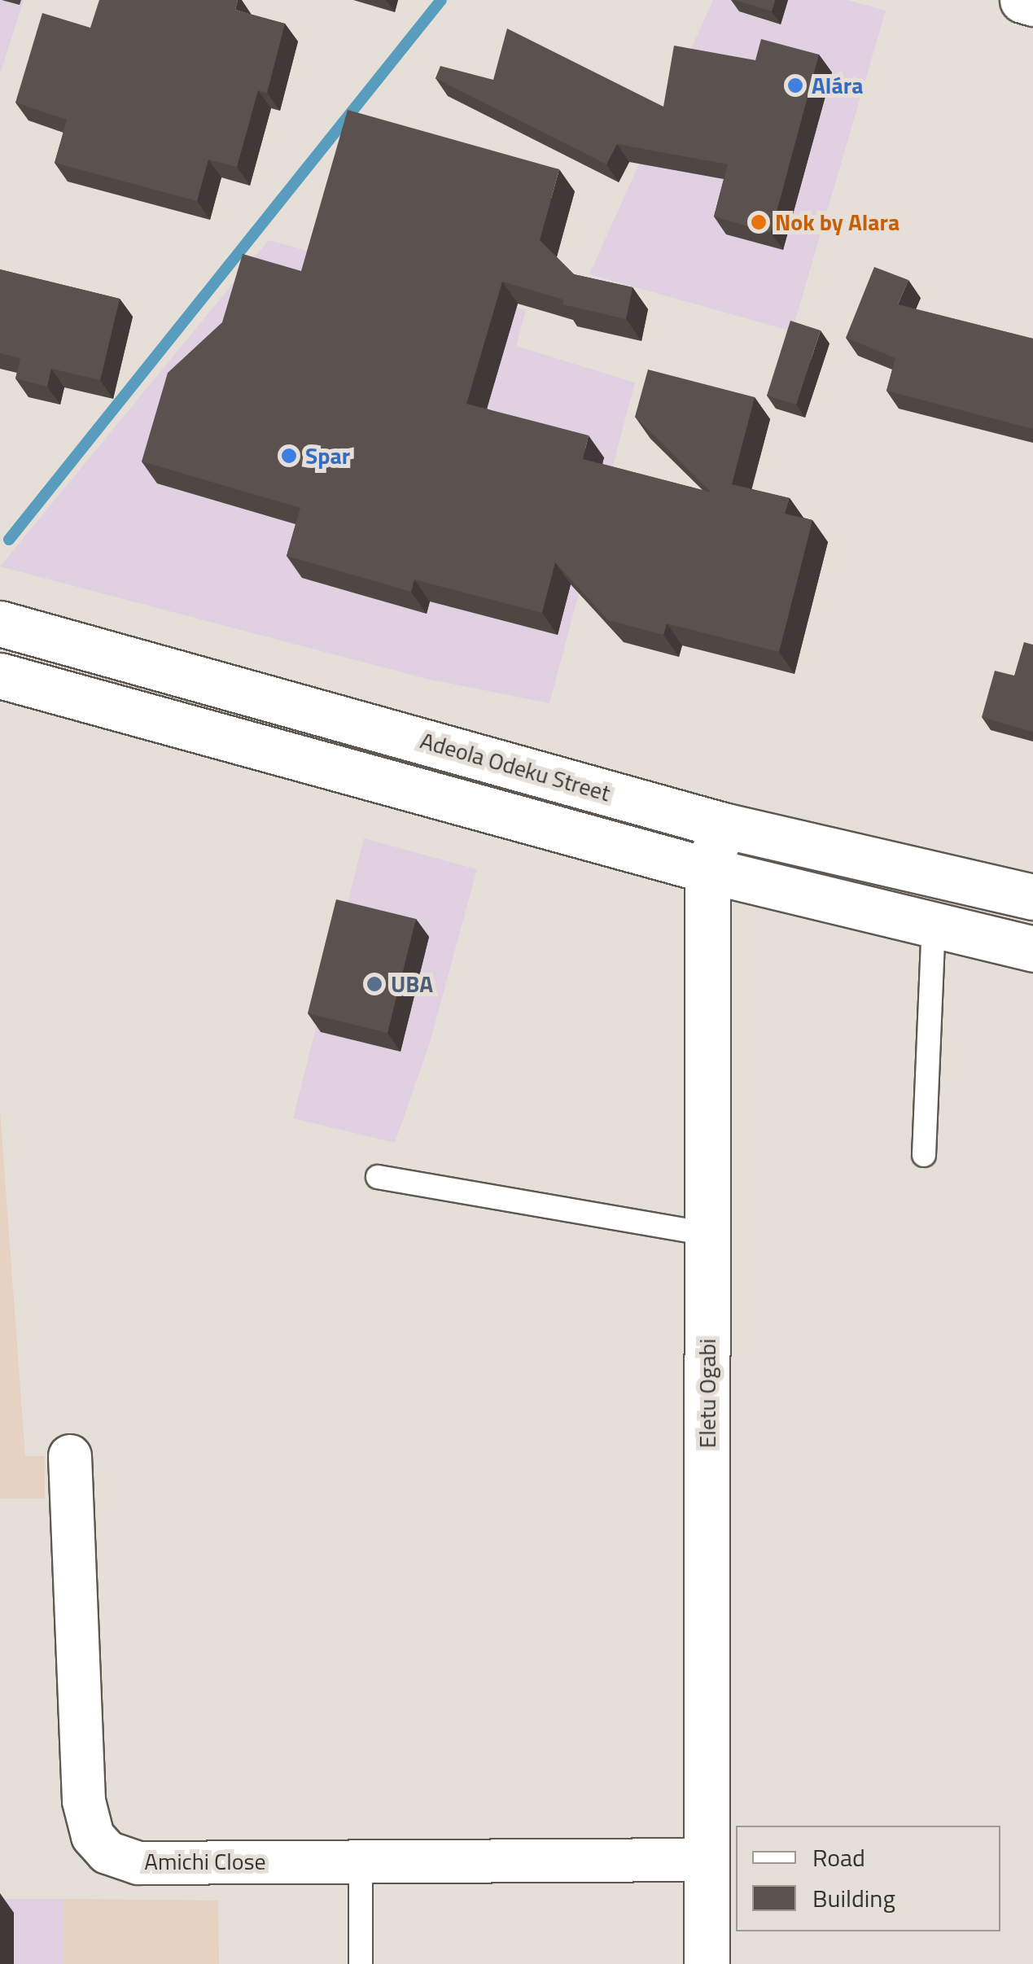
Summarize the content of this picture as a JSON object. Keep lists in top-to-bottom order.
{
  "streets": {
    "main road": ["Adeola Odeku Street", "Eletu Ogabi"],
    "street": ["Amichi Close"]
  },
  "crossings": [
    ["Adeola Odeku Street", "Eletu Ogabi"],
    ["Eletu Ogabi", "Amichi Close"]
  ],
  "places": [
    "Alára",
    "Nok by Alara",
    "Spar",
    "UBA"
  ],
  "legend": ["Road", "Building"]
}
